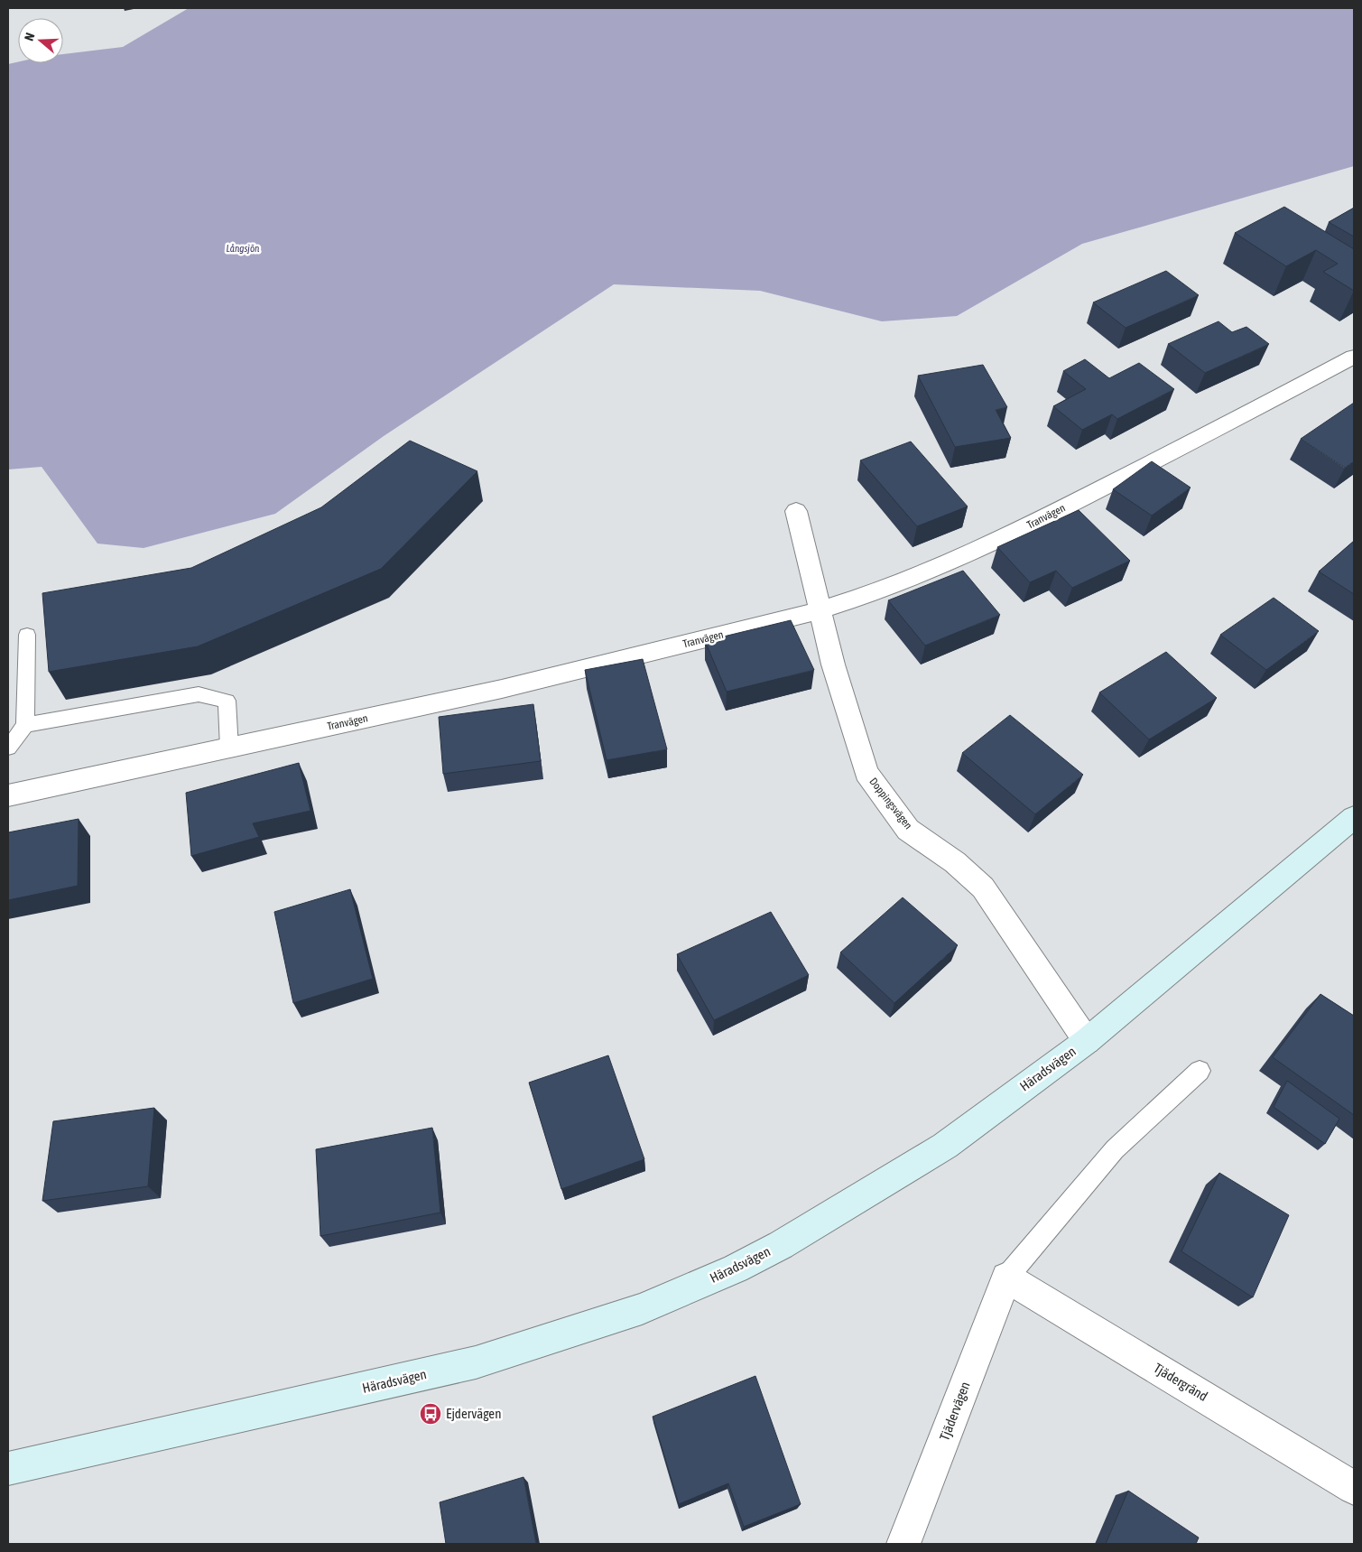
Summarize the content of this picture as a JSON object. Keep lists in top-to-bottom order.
{
  "streets": {
    "street": [
      "Tranvägen",
      "Doppingsvägen",
      "Häradsvägen",
      "Tjädergränd",
      "Tjädervägen"
    ]
  },
  "crossings": [
    ["Tranvägen", "Doppingsvägen"],
    ["Doppingsvägen", "Häradsvägen"],
    ["Tjädergränd", "Tjädervägen"]
  ],
  "water": ["Långsjön"],
  "places": {
    "bus stop": ["Ejdervägen"]
  },
  "north": "left"
}
